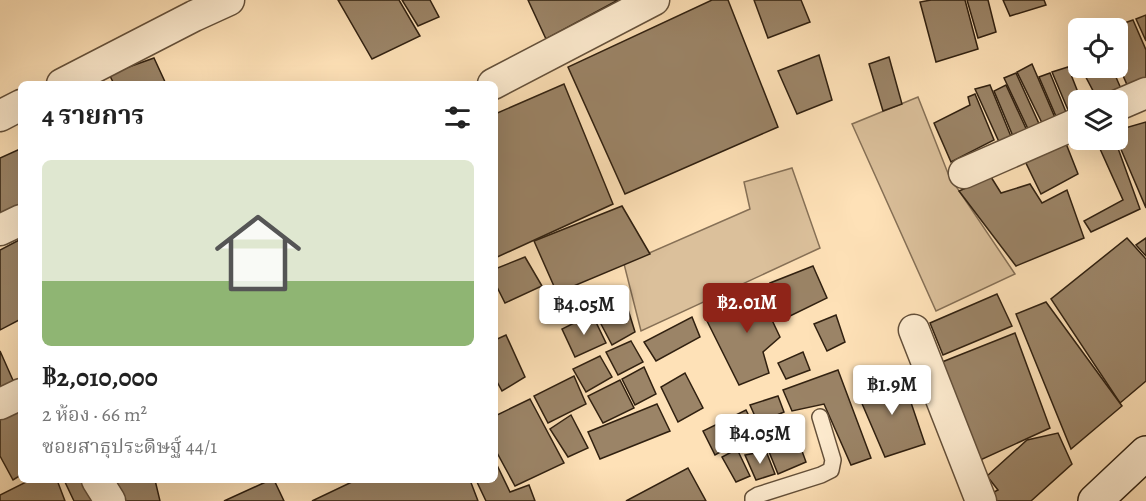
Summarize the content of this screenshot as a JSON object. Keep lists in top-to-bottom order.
{
  "page": {
    "heading": "4 รายการ",
    "list": [
      {
        "name": "฿2,010,000",
        "note": "2 ห้อง · 66 m² · ซอยสาธุประดิษฐ์ 44/1"
      }
    ],
    "price": [
      "฿2.01M",
      "฿4.05M",
      "฿1.9M",
      "฿4.05M"
    ]
  }
}
